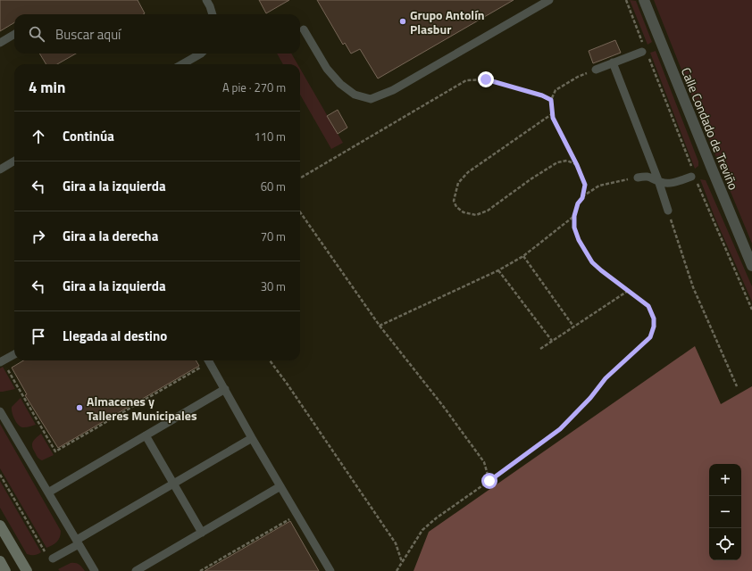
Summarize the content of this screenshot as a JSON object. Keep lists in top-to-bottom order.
{
  "streets": {
    "street": ["Calle Condado de Treviño"]
  },
  "places": ["Grupo Antolín Plasbur", "Almacenes y Talleres Municipales"],
  "page": {
    "search": "Buscar aquí",
    "heading": ["4 min", "A pie · 270 m"],
    "list": [
      ["Continúa", "110 m"],
      ["Gira a la izquierda", "60 m"],
      ["Gira a la derecha", "70 m"],
      ["Gira a la izquierda", "30 m"],
      "Llegada al destino"
    ],
    "map_buttons": ["+", "−"]
  }
}
